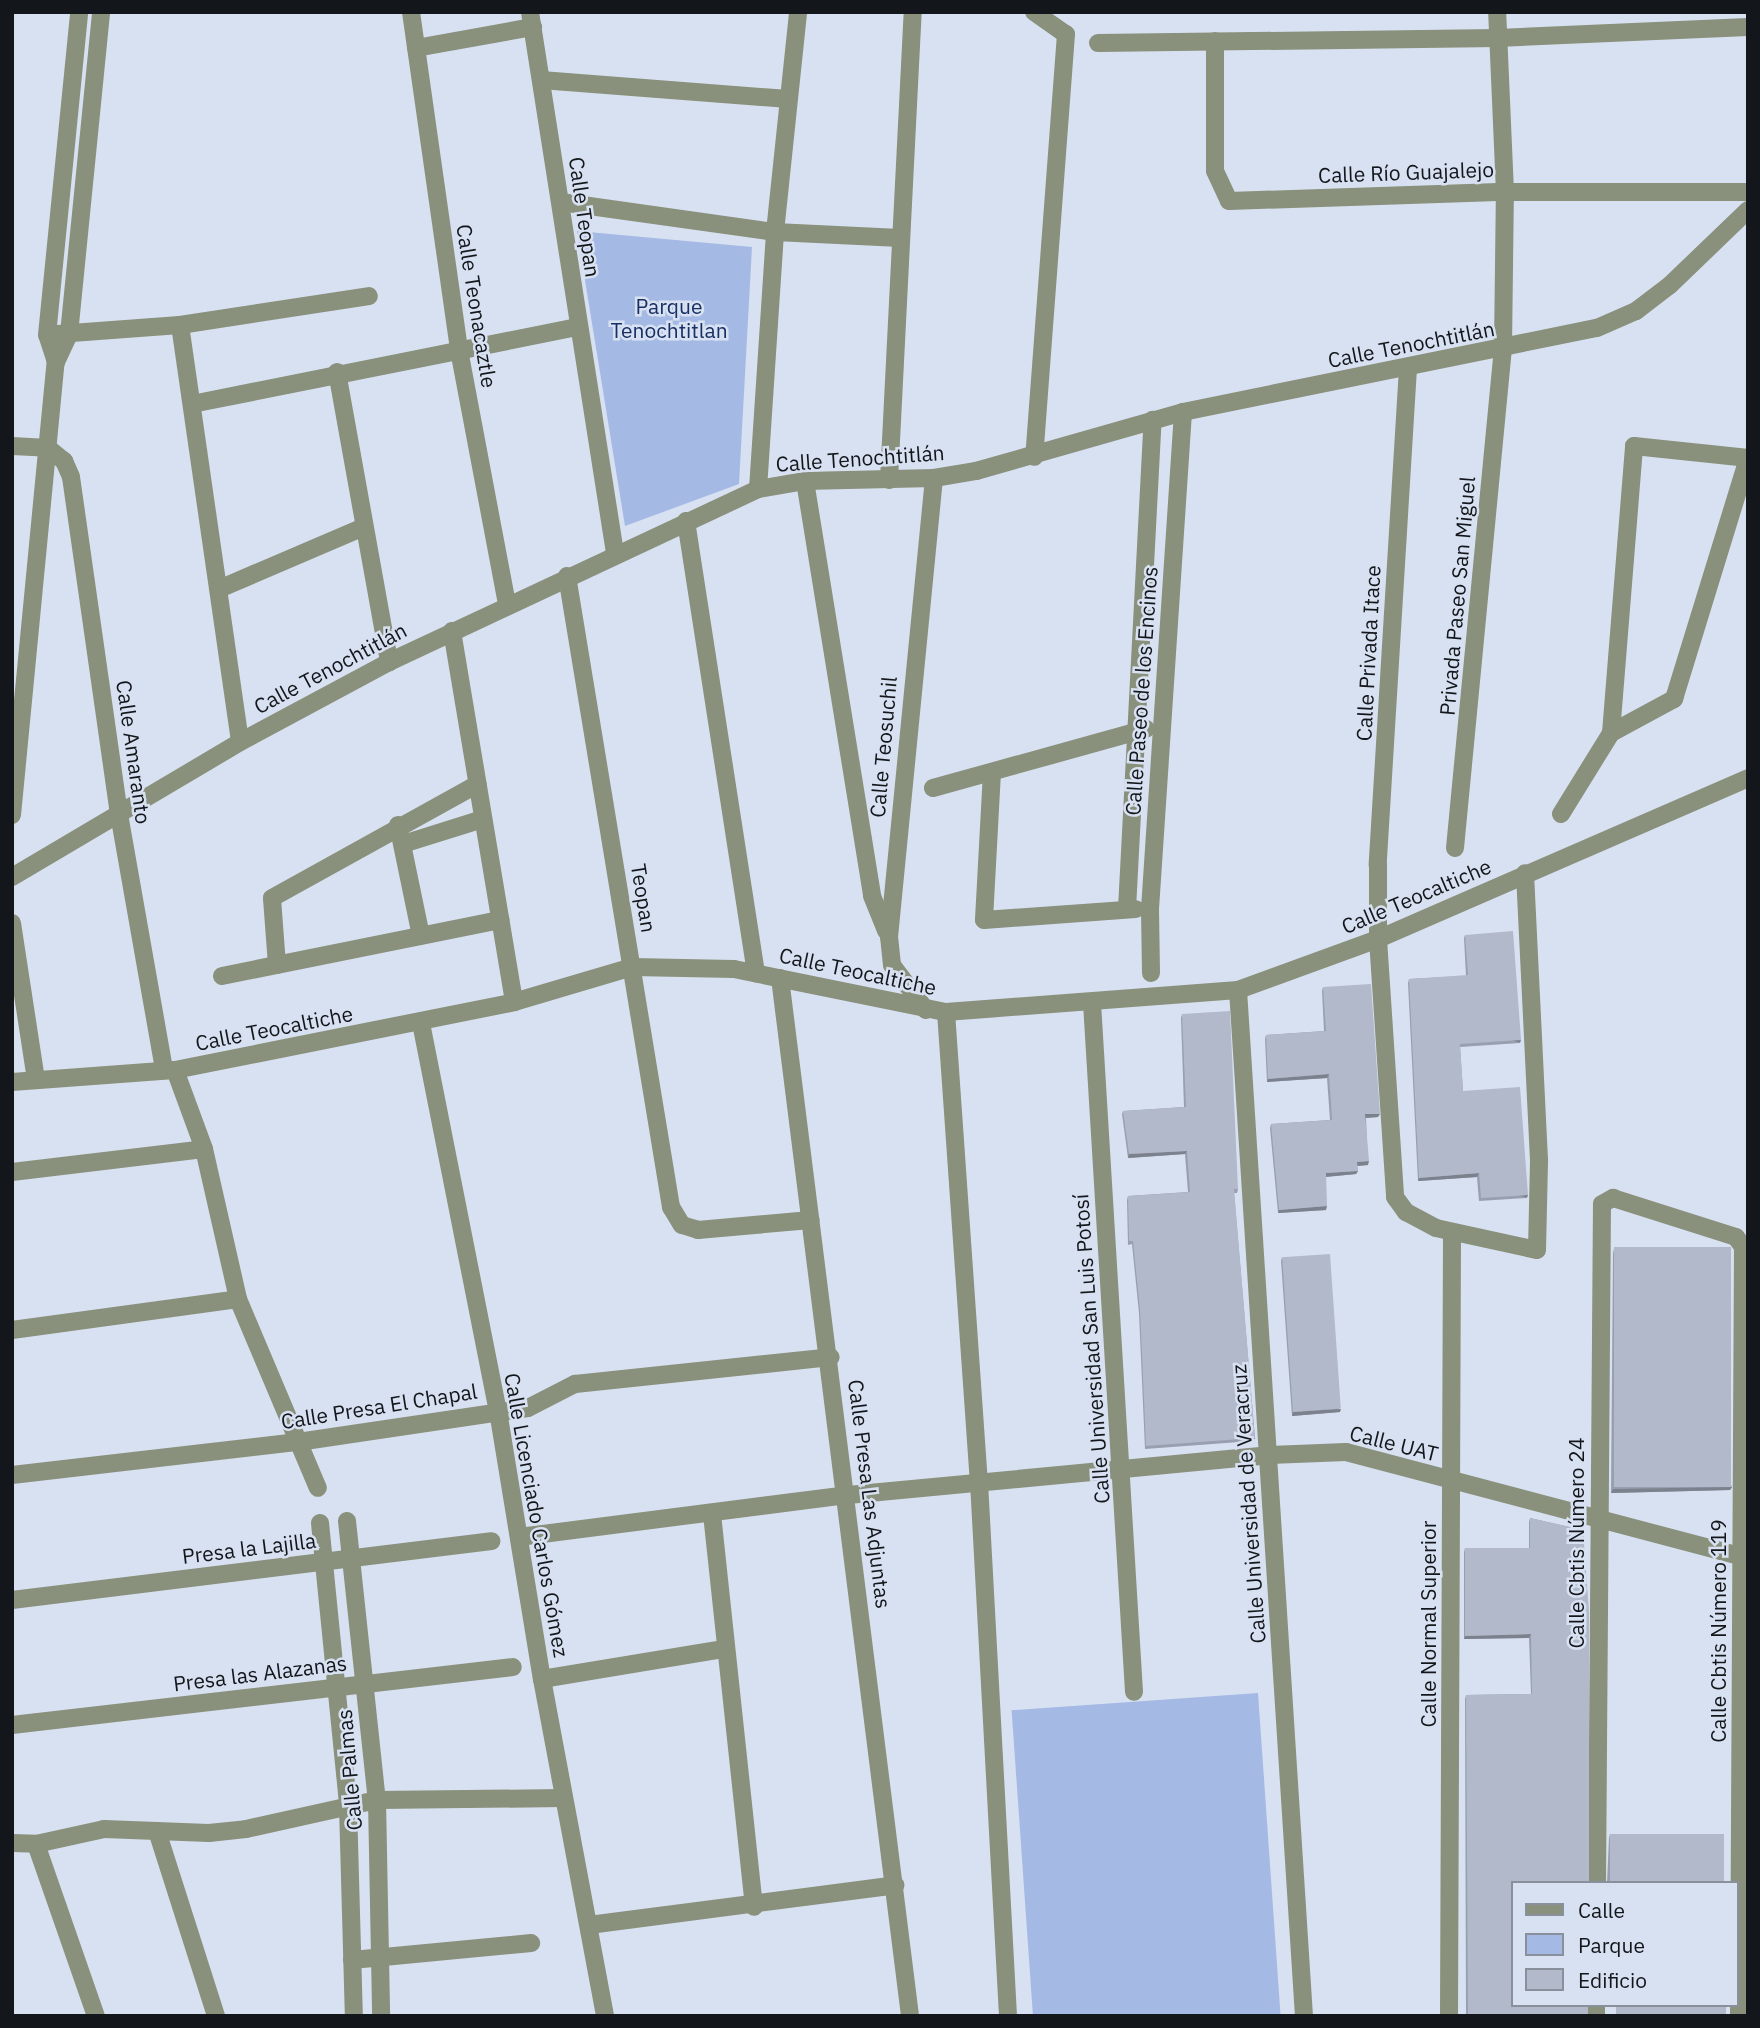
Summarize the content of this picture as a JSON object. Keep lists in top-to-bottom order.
{
  "streets": {
    "street": [
      "Calle Río Guajalejo",
      "Calle Teopan",
      "Calle Teonacaztle",
      "Calle Tenochtitlán",
      "Privada Paseo San Miguel",
      "Calle Privada Itace",
      "Calle Paseo de los Encinos",
      "Calle Teosuchil",
      "Calle Amaranto",
      "Calle Teocaltiche",
      "Teopan",
      "Calle Universidad San Luis Potosí",
      "Calle Presa El Chapal",
      "Calle UAT",
      "Calle Presa Las Adjuntas",
      "Calle Universidad de Veracruz",
      "Calle Licenciado Carlos Gómez",
      "Calle Cbtis Número 24",
      "Presa la Lajilla",
      "Calle Normal Superior",
      "Calle Cbtis Número 119",
      "Presa las Alazanas",
      "Calle Palmas"
    ]
  },
  "crossings": [
    ["Calle Río Guajalejo", "Privada Paseo San Miguel"],
    ["Calle Teopan", "Calle Tenochtitlán"],
    ["Calle Teonacaztle", "Calle Tenochtitlán"],
    ["Calle Tenochtitlán", "Privada Paseo San Miguel"],
    ["Calle Tenochtitlán", "Calle Privada Itace"],
    ["Calle Tenochtitlán", "Calle Paseo de los Encinos"],
    ["Calle Tenochtitlán", "Calle Teosuchil"],
    ["Calle Tenochtitlán", "Calle Amaranto"],
    ["Calle Tenochtitlán", "Teopan"],
    ["Calle Privada Itace", "Calle Teocaltiche"],
    ["Calle Privada Itace", "Calle Normal Superior"],
    ["Calle Teosuchil", "Calle Teocaltiche"],
    ["Calle Amaranto", "Calle Teocaltiche"],
    ["Calle Amaranto", "Calle Presa El Chapal"],
    ["Calle Teocaltiche", "Teopan"],
    ["Calle Teocaltiche", "Calle Universidad San Luis Potosí"],
    ["Calle Teocaltiche", "Calle Presa Las Adjuntas"],
    ["Calle Teocaltiche", "Calle Universidad de Veracruz"],
    ["Calle Teocaltiche", "Calle Licenciado Carlos Gómez"],
    ["Teopan", "Calle Presa Las Adjuntas"],
    ["Calle Universidad San Luis Potosí", "Calle UAT"],
    ["Calle Presa El Chapal", "Calle Presa Las Adjuntas"],
    ["Calle Presa El Chapal", "Calle Licenciado Carlos Gómez"],
    ["Calle UAT", "Calle Presa Las Adjuntas"],
    ["Calle UAT", "Calle Universidad de Veracruz"],
    ["Calle UAT", "Calle Licenciado Carlos Gómez"],
    ["Calle UAT", "Calle Cbtis Número 24"],
    ["Calle UAT", "Calle Normal Superior"],
    ["Calle UAT", "Calle Cbtis Número 119"],
    ["Calle Cbtis Número 24", "Calle Cbtis Número 119"],
    ["Presa la Lajilla", "Calle Palmas"],
    ["Presa las Alazanas", "Calle Palmas"]
  ],
  "parks": ["Parque Tenochtitlan"],
  "legend": ["Calle", "Parque", "Edificio"]
}
